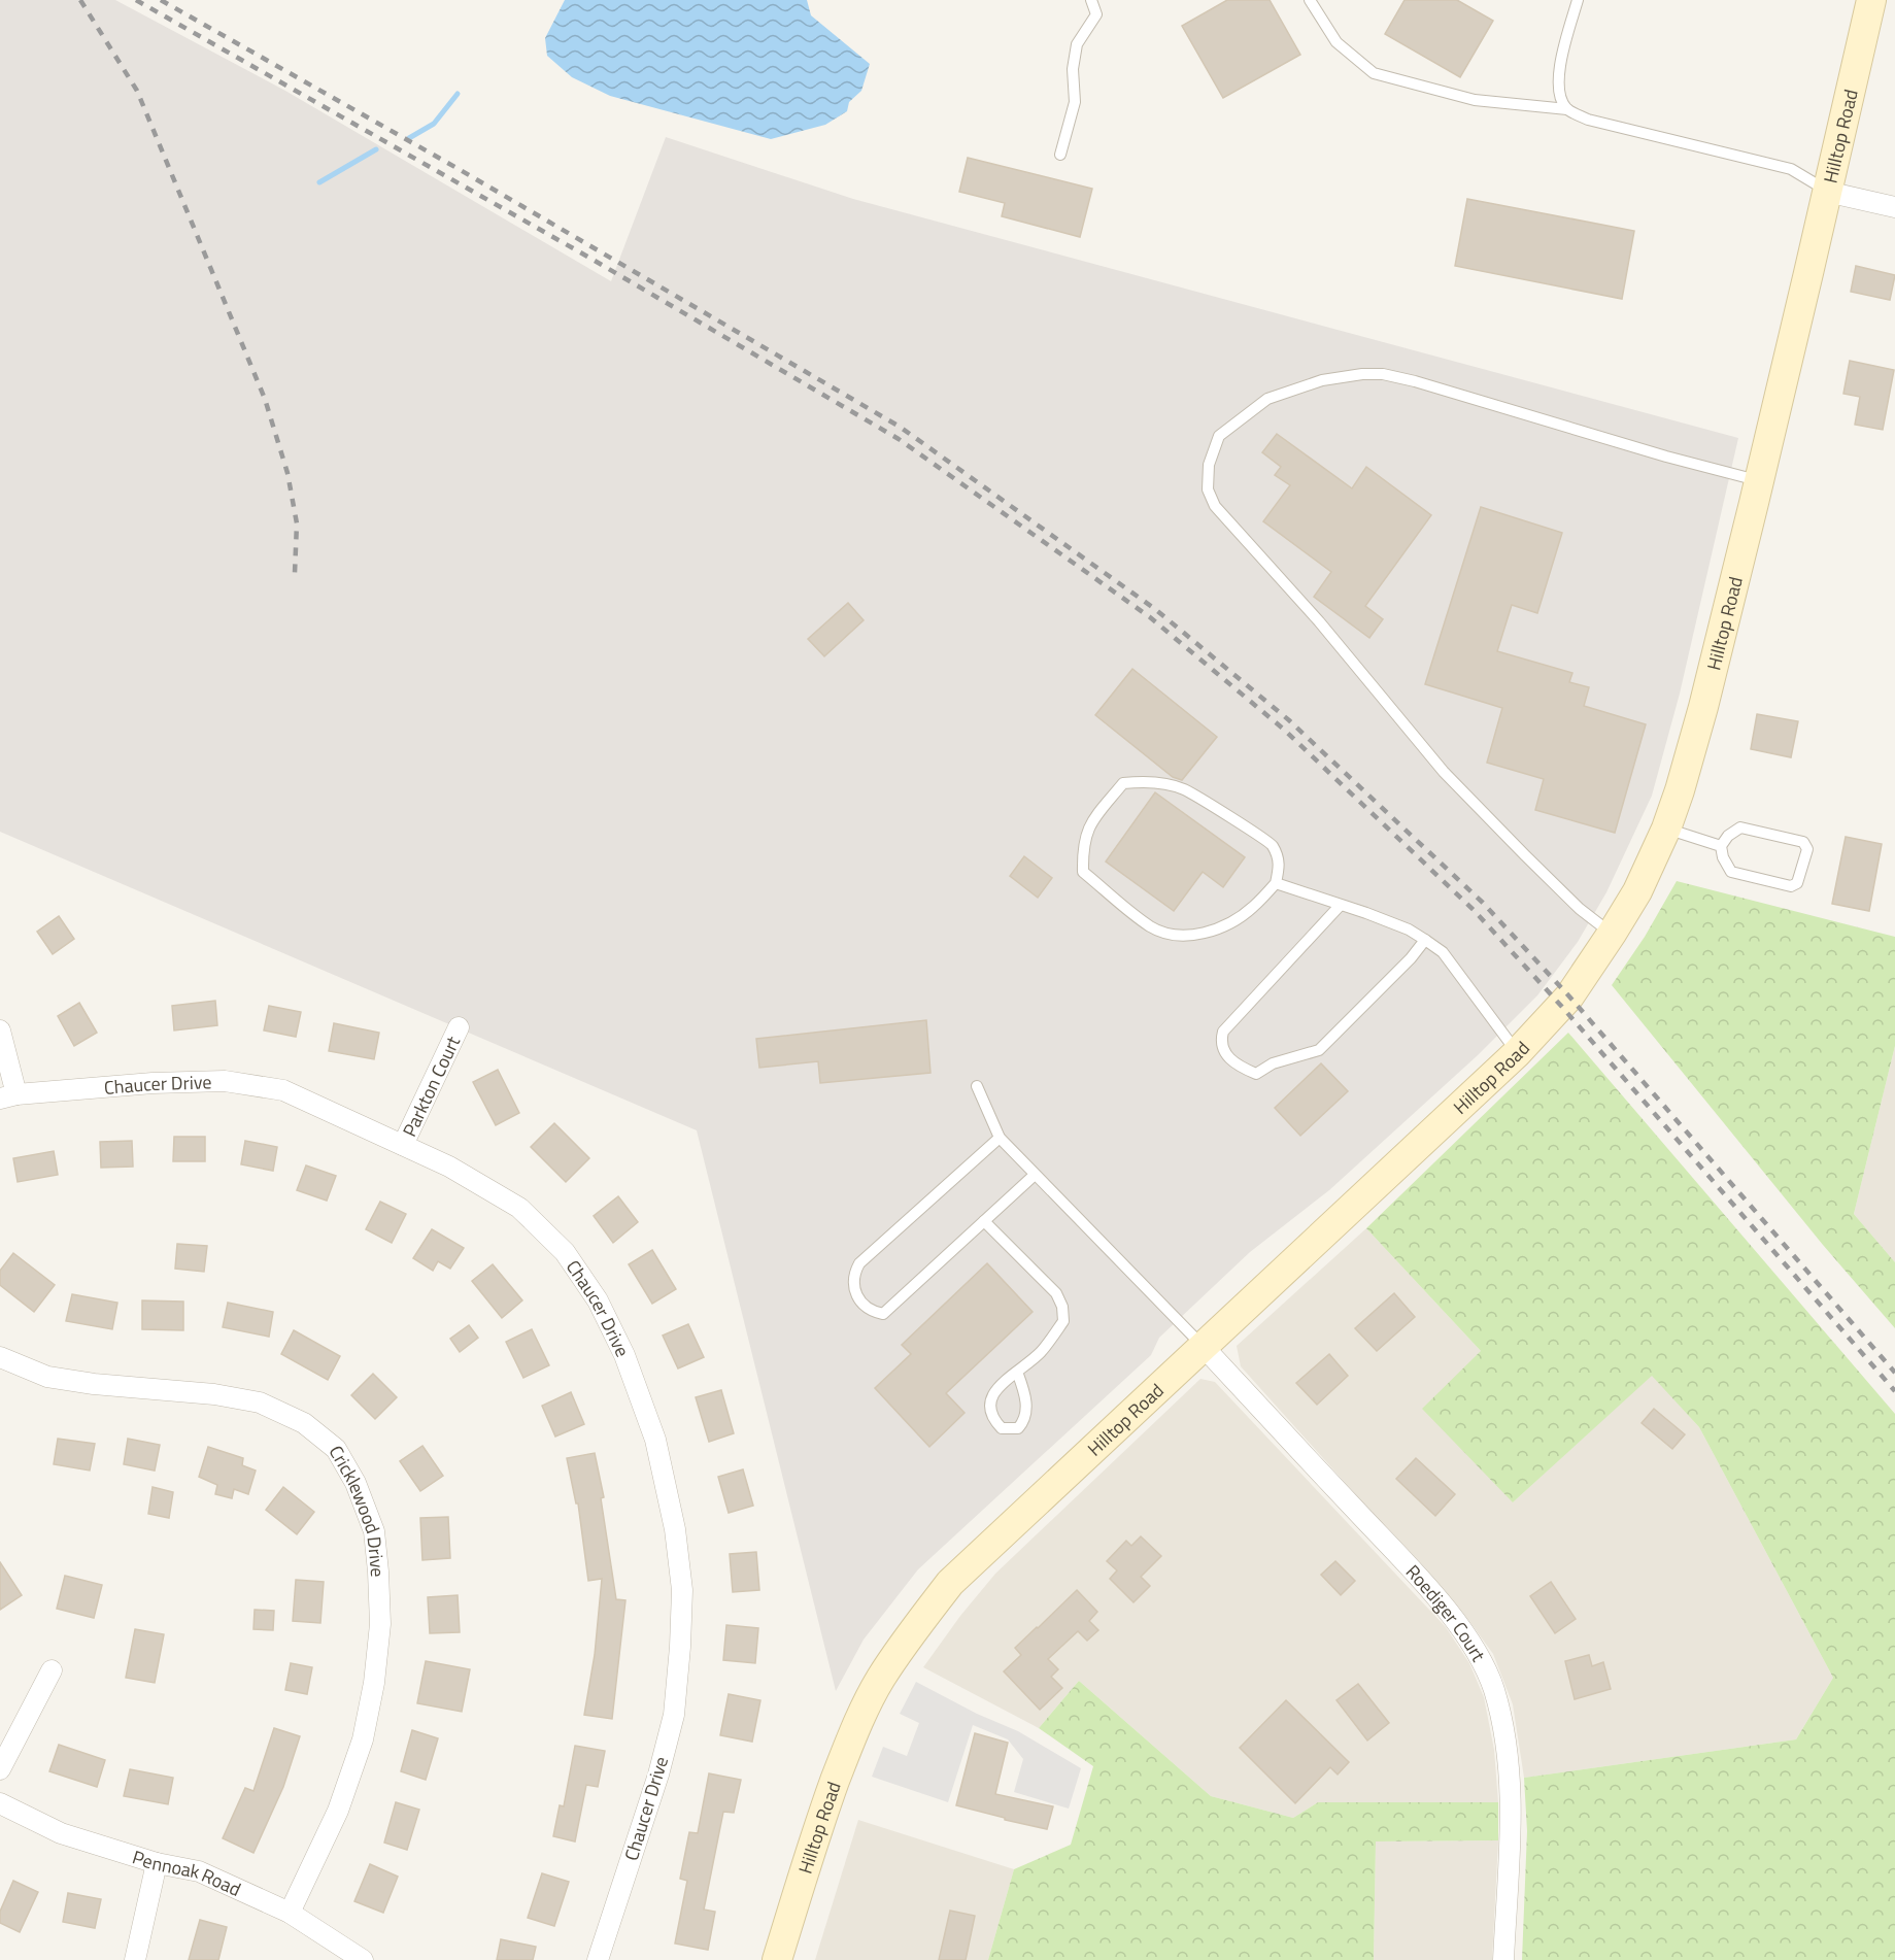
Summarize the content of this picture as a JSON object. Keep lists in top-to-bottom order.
{
  "streets": {
    "main road": ["Hilltop Road"],
    "street": [
      "Chaucer Drive",
      "Parkton Court",
      "Cricklewood Drive",
      "Roediger Court",
      "Pennoak Road"
    ]
  },
  "crossings": [
    ["Hilltop Road", "Roediger Court"],
    ["Chaucer Drive", "Parkton Court"],
    ["Cricklewood Drive", "Pennoak Road"]
  ]
}
